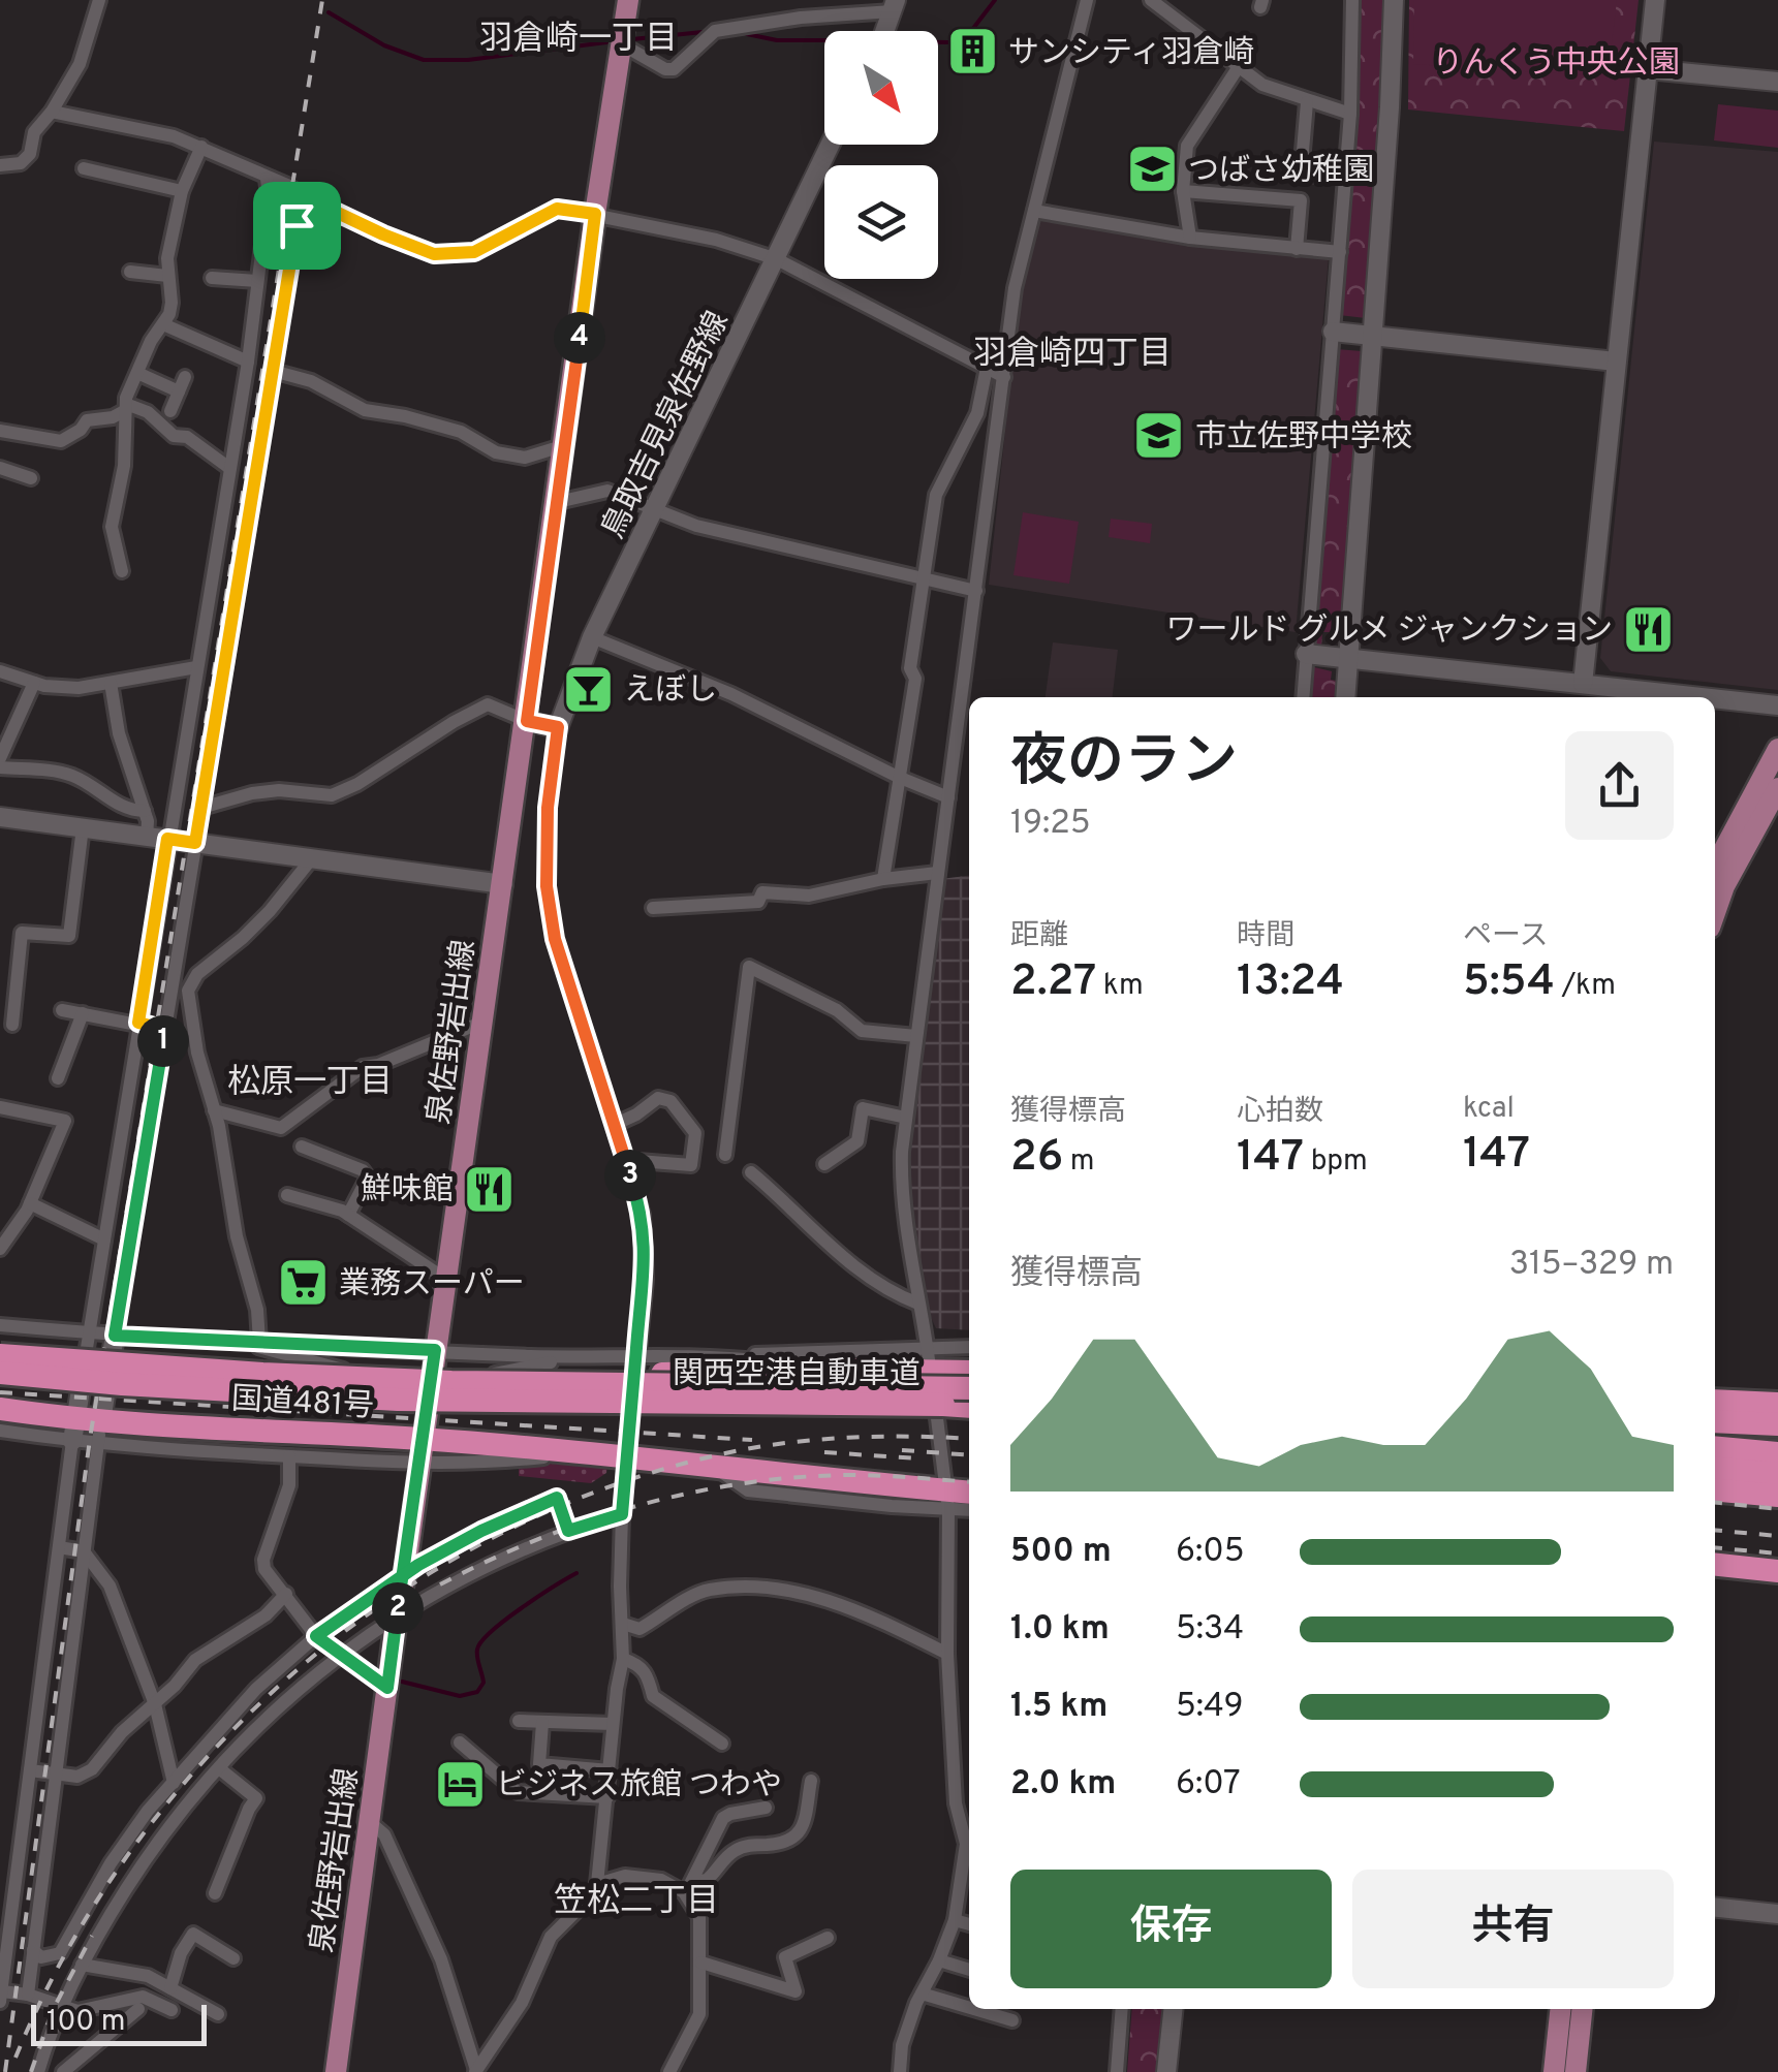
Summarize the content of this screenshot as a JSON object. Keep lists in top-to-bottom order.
{
  "streets": {
    "highway": ["関西空港自動車道", "国道481号"],
    "main road": ["泉佐野岩出線"],
    "street": ["鳥取吉見泉佐野線"]
  },
  "crossings": [
    ["泉佐野岩出線", "国道481号"]
  ],
  "districts": [
    "羽倉崎一丁目",
    "羽倉崎四丁目",
    "松原一丁目",
    "笠松二丁目"
  ],
  "parks": ["りんくう中央公園"],
  "places": {
    "building": ["サンシティ羽倉崎"],
    "school or university": ["つばさ幼稚園", "市立佐野中学校"],
    "restaurant": ["ワールド グルメ ジャンクション", "鮮味館"],
    "bar": ["えぼし"],
    "supermarket": ["業務スーパー"],
    "hotel": ["ビジネス旅館 つわや"]
  },
  "scale_bar": "100 m",
  "north": "bottom right",
  "page": {
    "pins": [
      "4",
      "1",
      "3",
      "2"
    ],
    "heading": ["夜のラン", "19:25"],
    "stats": [
      ["距離", "2.27 km"],
      ["時間", "13:24"],
      ["ペース", "5:54 /km"],
      ["獲得標高", "26 m"],
      ["心拍数", "147 bpm"],
      ["kcal", "147"]
    ],
    "chart": ["獲得標高", "315–329 m"],
    "list": [
      {
        "name": "500 m",
        "note": "6:05"
      },
      {
        "name": "1.0 km",
        "note": "5:34"
      },
      {
        "name": "1.5 km",
        "note": "5:49"
      },
      {
        "name": "2.0 km",
        "note": "6:07"
      }
    ],
    "buttons": ["保存", "共有"],
    "scale": "100 m"
  }
}
